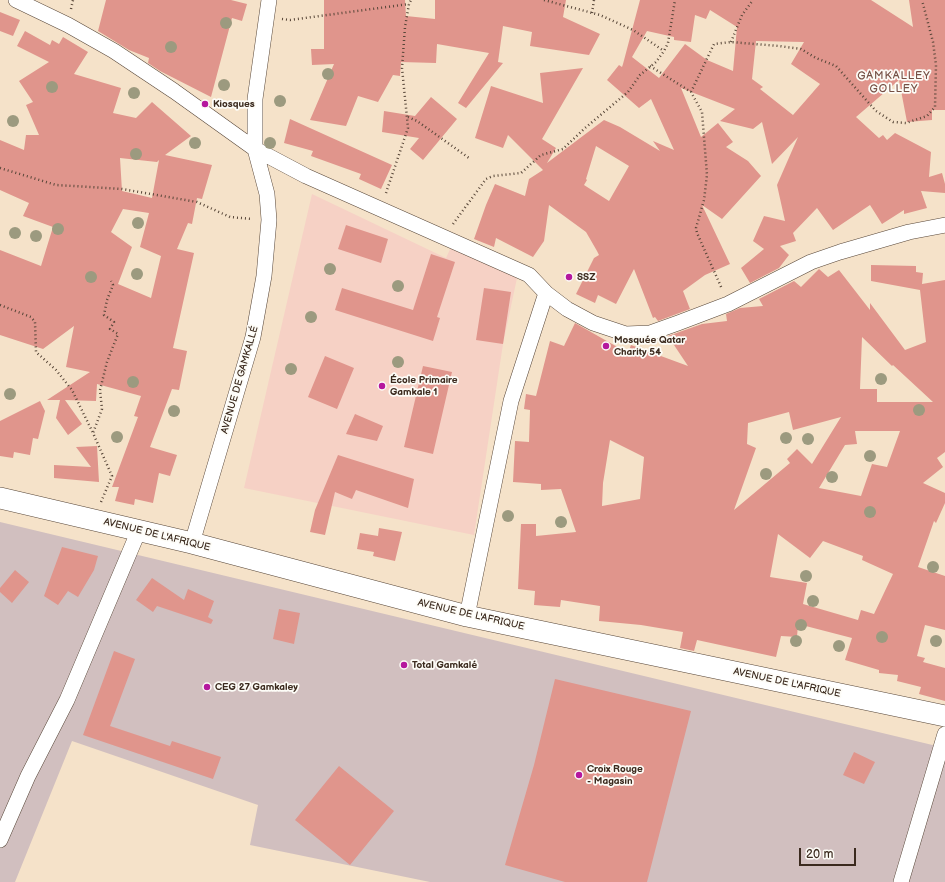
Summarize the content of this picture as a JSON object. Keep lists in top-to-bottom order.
{
  "streets": {
    "main road": ["AVENUE DE L'AFRIQUE"],
    "street": ["AVENUE DE GAMKALLÉ"]
  },
  "crossings": [
    ["AVENUE DE GAMKALLÉ", "AVENUE DE L'AFRIQUE"]
  ],
  "districts": ["GAMKALLEY GOLLEY"],
  "places": [
    "Kiosques",
    "SSZ",
    "Mosquée Qatar Charity 54",
    "École Primaire Gamkale 1",
    "Total Gamkalé",
    "CEG 27 Gamkaley",
    "Croix Rouge - Magasin"
  ],
  "scale_bar": "20 m"
}
